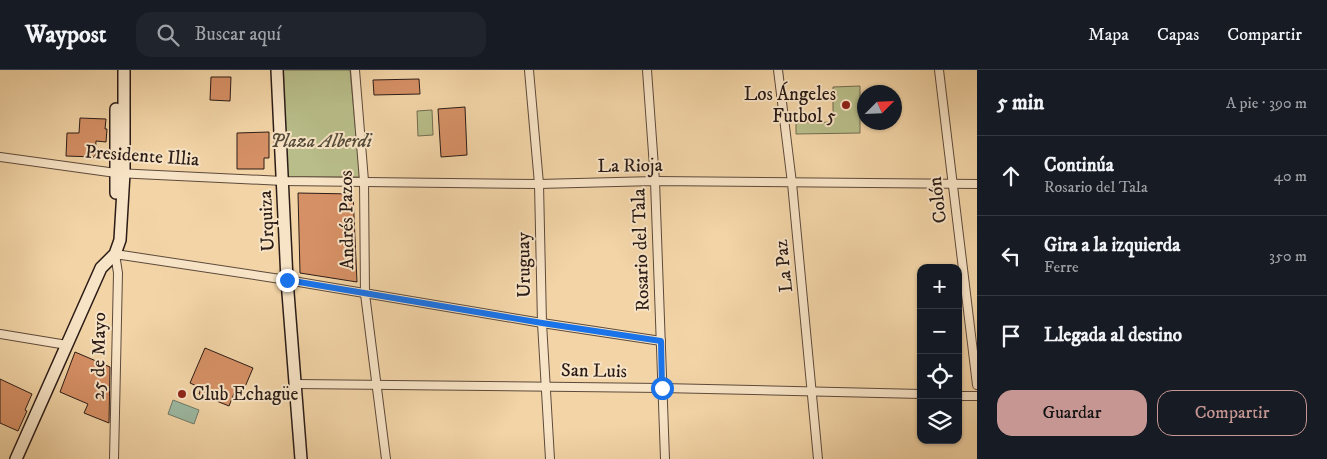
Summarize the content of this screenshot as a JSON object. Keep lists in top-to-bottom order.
{
  "streets": {
    "street": [
      "Presidente Illia",
      "La Rioja",
      "Colón",
      "Andrés Pazos",
      "Urquiza",
      "Rosario del Tala",
      "Uruguay",
      "La Paz",
      "25 de Mayo",
      "San Luis"
    ]
  },
  "crossings": [
    ["Presidente Illia", "La Rioja"],
    ["Presidente Illia", "Urquiza"],
    ["Presidente Illia", "25 de Mayo"],
    ["La Rioja", "Colón"],
    ["La Rioja", "Andrés Pazos"],
    ["La Rioja", "Urquiza"],
    ["La Rioja", "Rosario del Tala"],
    ["La Rioja", "Uruguay"],
    ["La Rioja", "La Paz"],
    ["Andrés Pazos", "San Luis"],
    ["Urquiza", "San Luis"],
    ["Rosario del Tala", "San Luis"],
    ["Uruguay", "San Luis"],
    ["La Paz", "San Luis"]
  ],
  "parks": ["Plaza Alberdi"],
  "places": ["Los Ángeles Futbol 5", "Club Echagüe"],
  "north": "top right",
  "page": {
    "header": "Waypost",
    "search": "Buscar aquí",
    "nav": ["Mapa", "Capas", "Compartir"],
    "heading": ["5 min", "A pie · 390 m"],
    "list": [
      ["Continúa", "Rosario del Tala", "40 m"],
      ["Gira a la izquierda", "Ferre", "350 m"],
      "Llegada al destino"
    ],
    "map_buttons": ["+", "−"],
    "buttons": ["Guardar", "Compartir"]
  }
}
